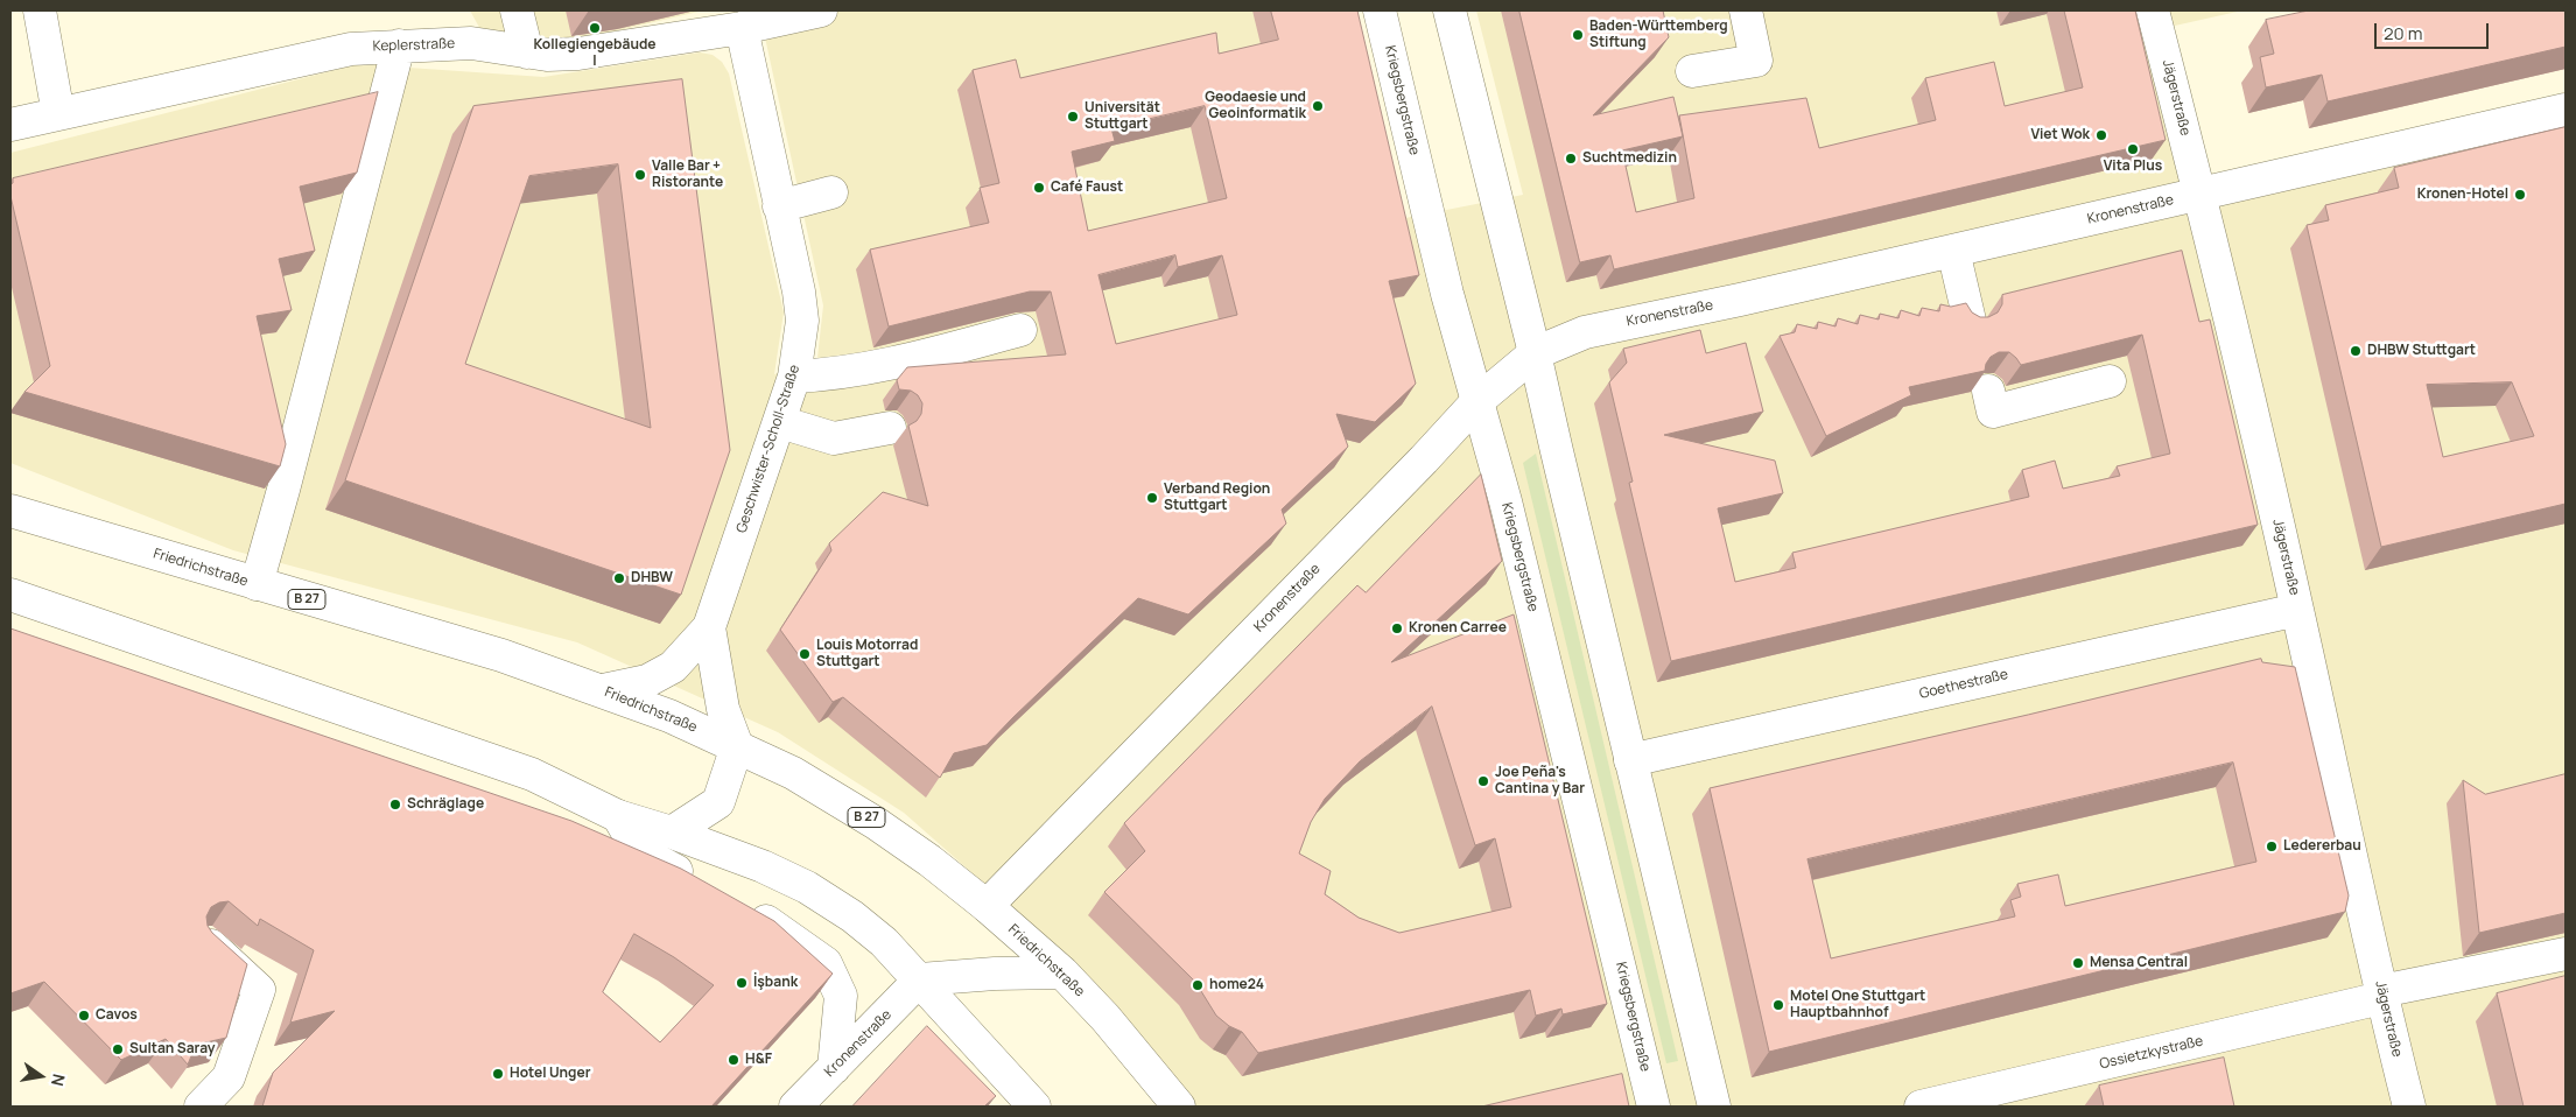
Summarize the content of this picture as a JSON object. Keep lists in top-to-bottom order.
{
  "streets": {
    "street": [
      "Keplerstraße",
      "Jägerstraße",
      "Kriegsbergstraße",
      "Kronenstraße",
      "Geschwister-Scholl-Straße",
      "Friedrichstraße",
      "B 27",
      "Goethestraße",
      "Ossietzkystraße"
    ]
  },
  "crossings": [
    ["Keplerstraße", "Geschwister-Scholl-Straße"],
    ["Jägerstraße", "Kronenstraße"],
    ["Jägerstraße", "Goethestraße"],
    ["Jägerstraße", "Ossietzkystraße"],
    ["Kriegsbergstraße", "Kronenstraße"],
    ["Kronenstraße", "Friedrichstraße"],
    ["Geschwister-Scholl-Straße", "Friedrichstraße"]
  ],
  "places": [
    "Kollegiengebäude I",
    "Baden-Württemberg Stiftung",
    "Geodaesie und Geoinformatik",
    "Universität Stuttgart",
    "Viet Wok",
    "Vita Plus",
    "Suchtmedizin",
    "Valle Bar + Ristorante",
    "Café Faust",
    "Kronen-Hotel",
    "DHBW Stuttgart",
    "Verband Region Stuttgart",
    "DHBW",
    "Kronen Carree",
    "Louis Motorrad Stuttgart",
    "Joe Peña's Cantina y Bar",
    "Schräglage",
    "Ledererbau",
    "Mensa Central",
    "İşbank",
    "home24",
    "Motel One Stuttgart Hauptbahnhof",
    "Cavos",
    "Sultan Saray",
    "H&F",
    "Hotel Unger"
  ],
  "scale_bar": "20 m",
  "north": "right"
}
